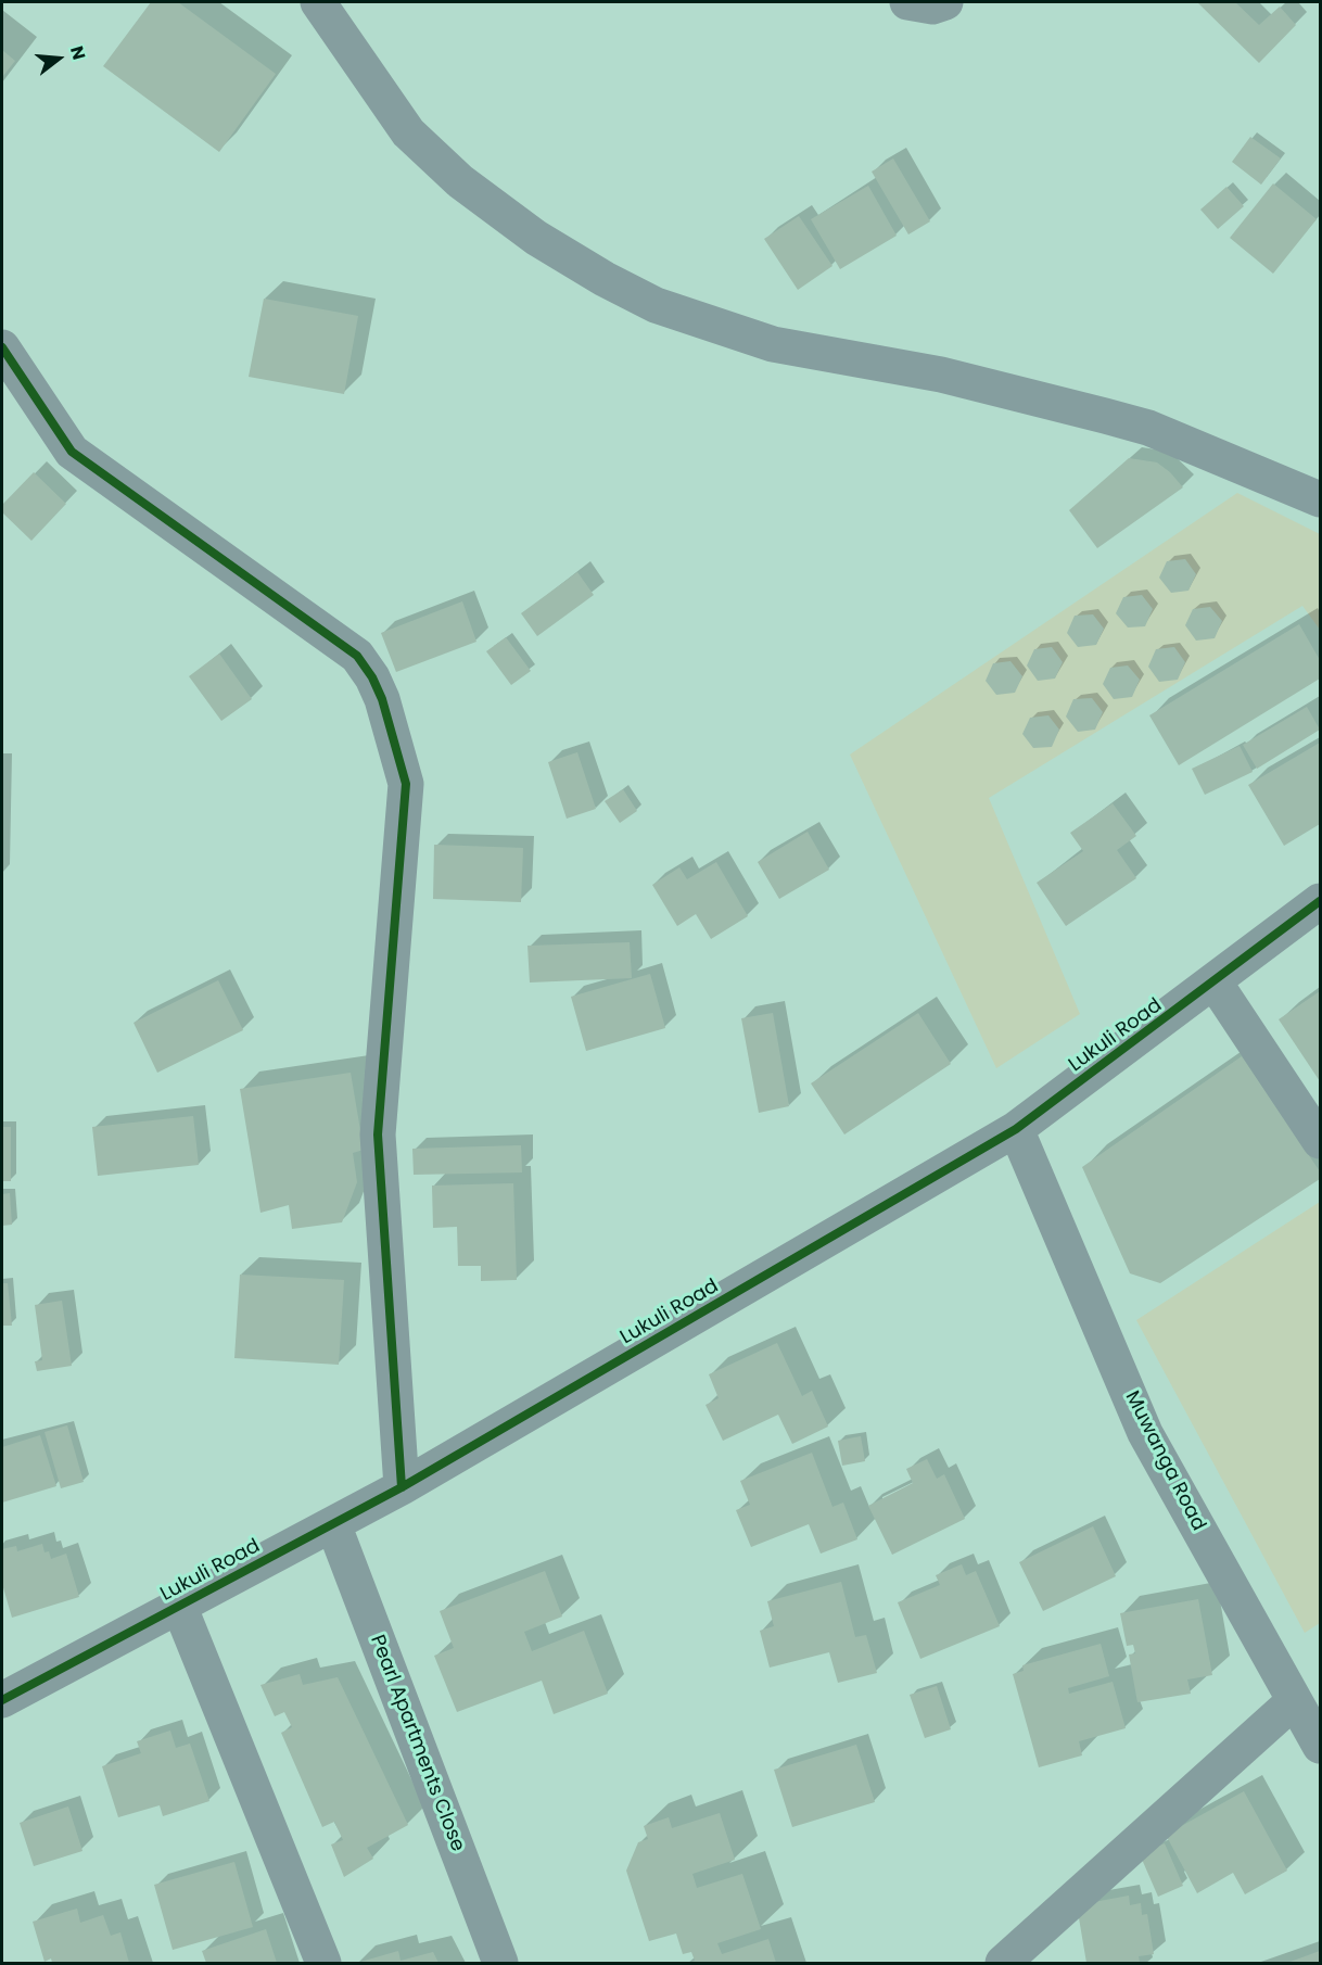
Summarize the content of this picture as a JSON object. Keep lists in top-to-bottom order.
{
  "streets": {
    "street": ["Lukuli Road", "Muwanga Road", "Pearl Apartments Close"]
  },
  "crossings": [
    ["Lukuli Road", "Muwanga Road"],
    ["Lukuli Road", "Pearl Apartments Close"]
  ],
  "north": "right"
}
